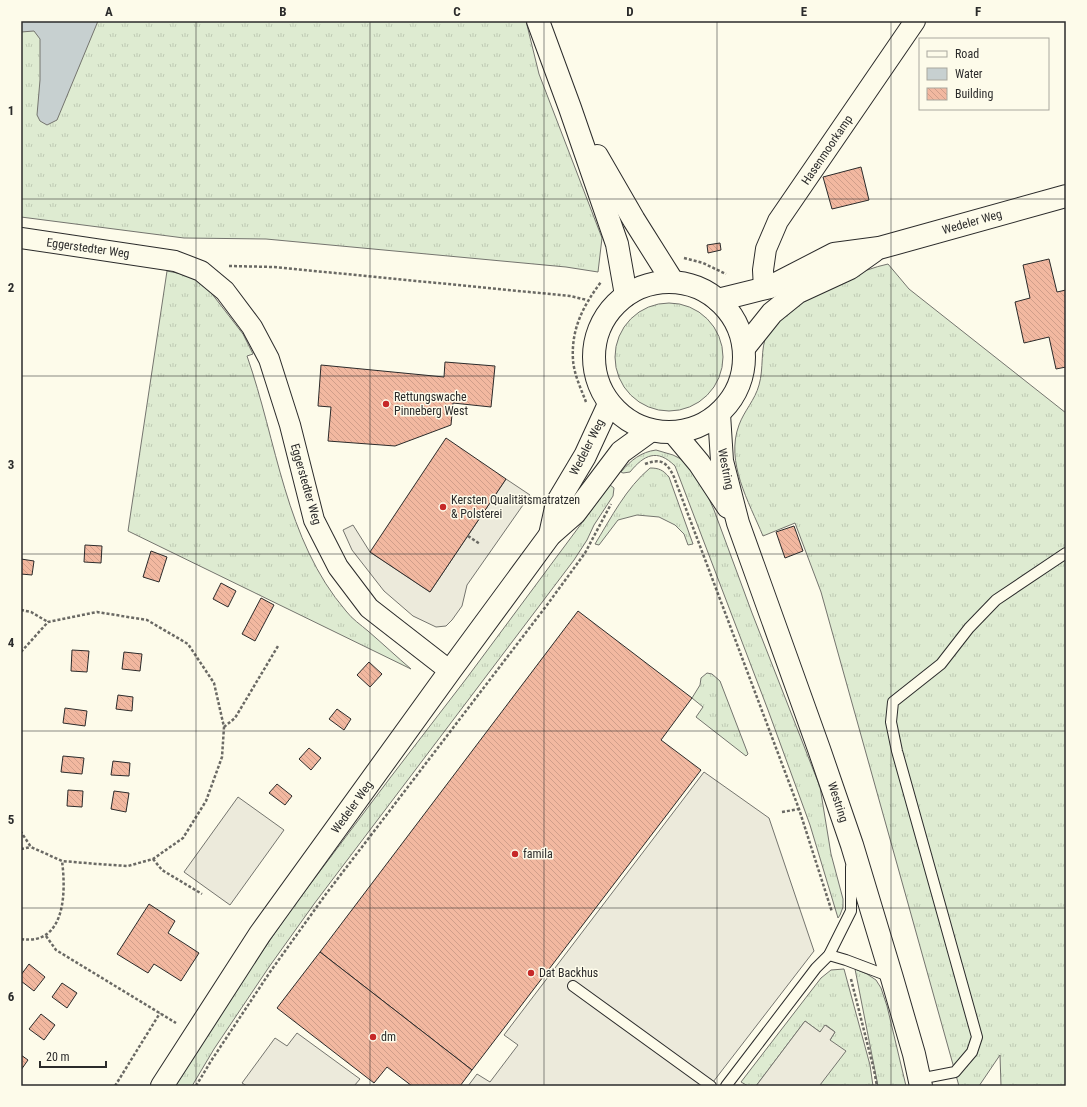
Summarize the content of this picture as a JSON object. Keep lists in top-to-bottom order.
{
  "streets": {
    "main road": ["Wedeler Weg", "Westring"],
    "street": ["Hasenmoorkamp", "Eggerstedter Weg"]
  },
  "crossings": [
    ["Hasenmoorkamp", "Wedeler Weg"],
    ["Wedeler Weg", "Eggerstedter Weg"]
  ],
  "places": [
    "Rettungswache Pinneberg West",
    "Kersten Qualitätsmatratzen & Polsterei",
    "famila",
    "Dat Backhus",
    "dm"
  ],
  "legend": ["Road", "Water", "Building"],
  "scale_bar": "20 m",
  "grid": {
    "columns": [
      "A",
      "B",
      "C",
      "D",
      "E",
      "F"
    ],
    "rows": [
      "1",
      "2",
      "3",
      "4",
      "5",
      "6"
    ]
  }
}
